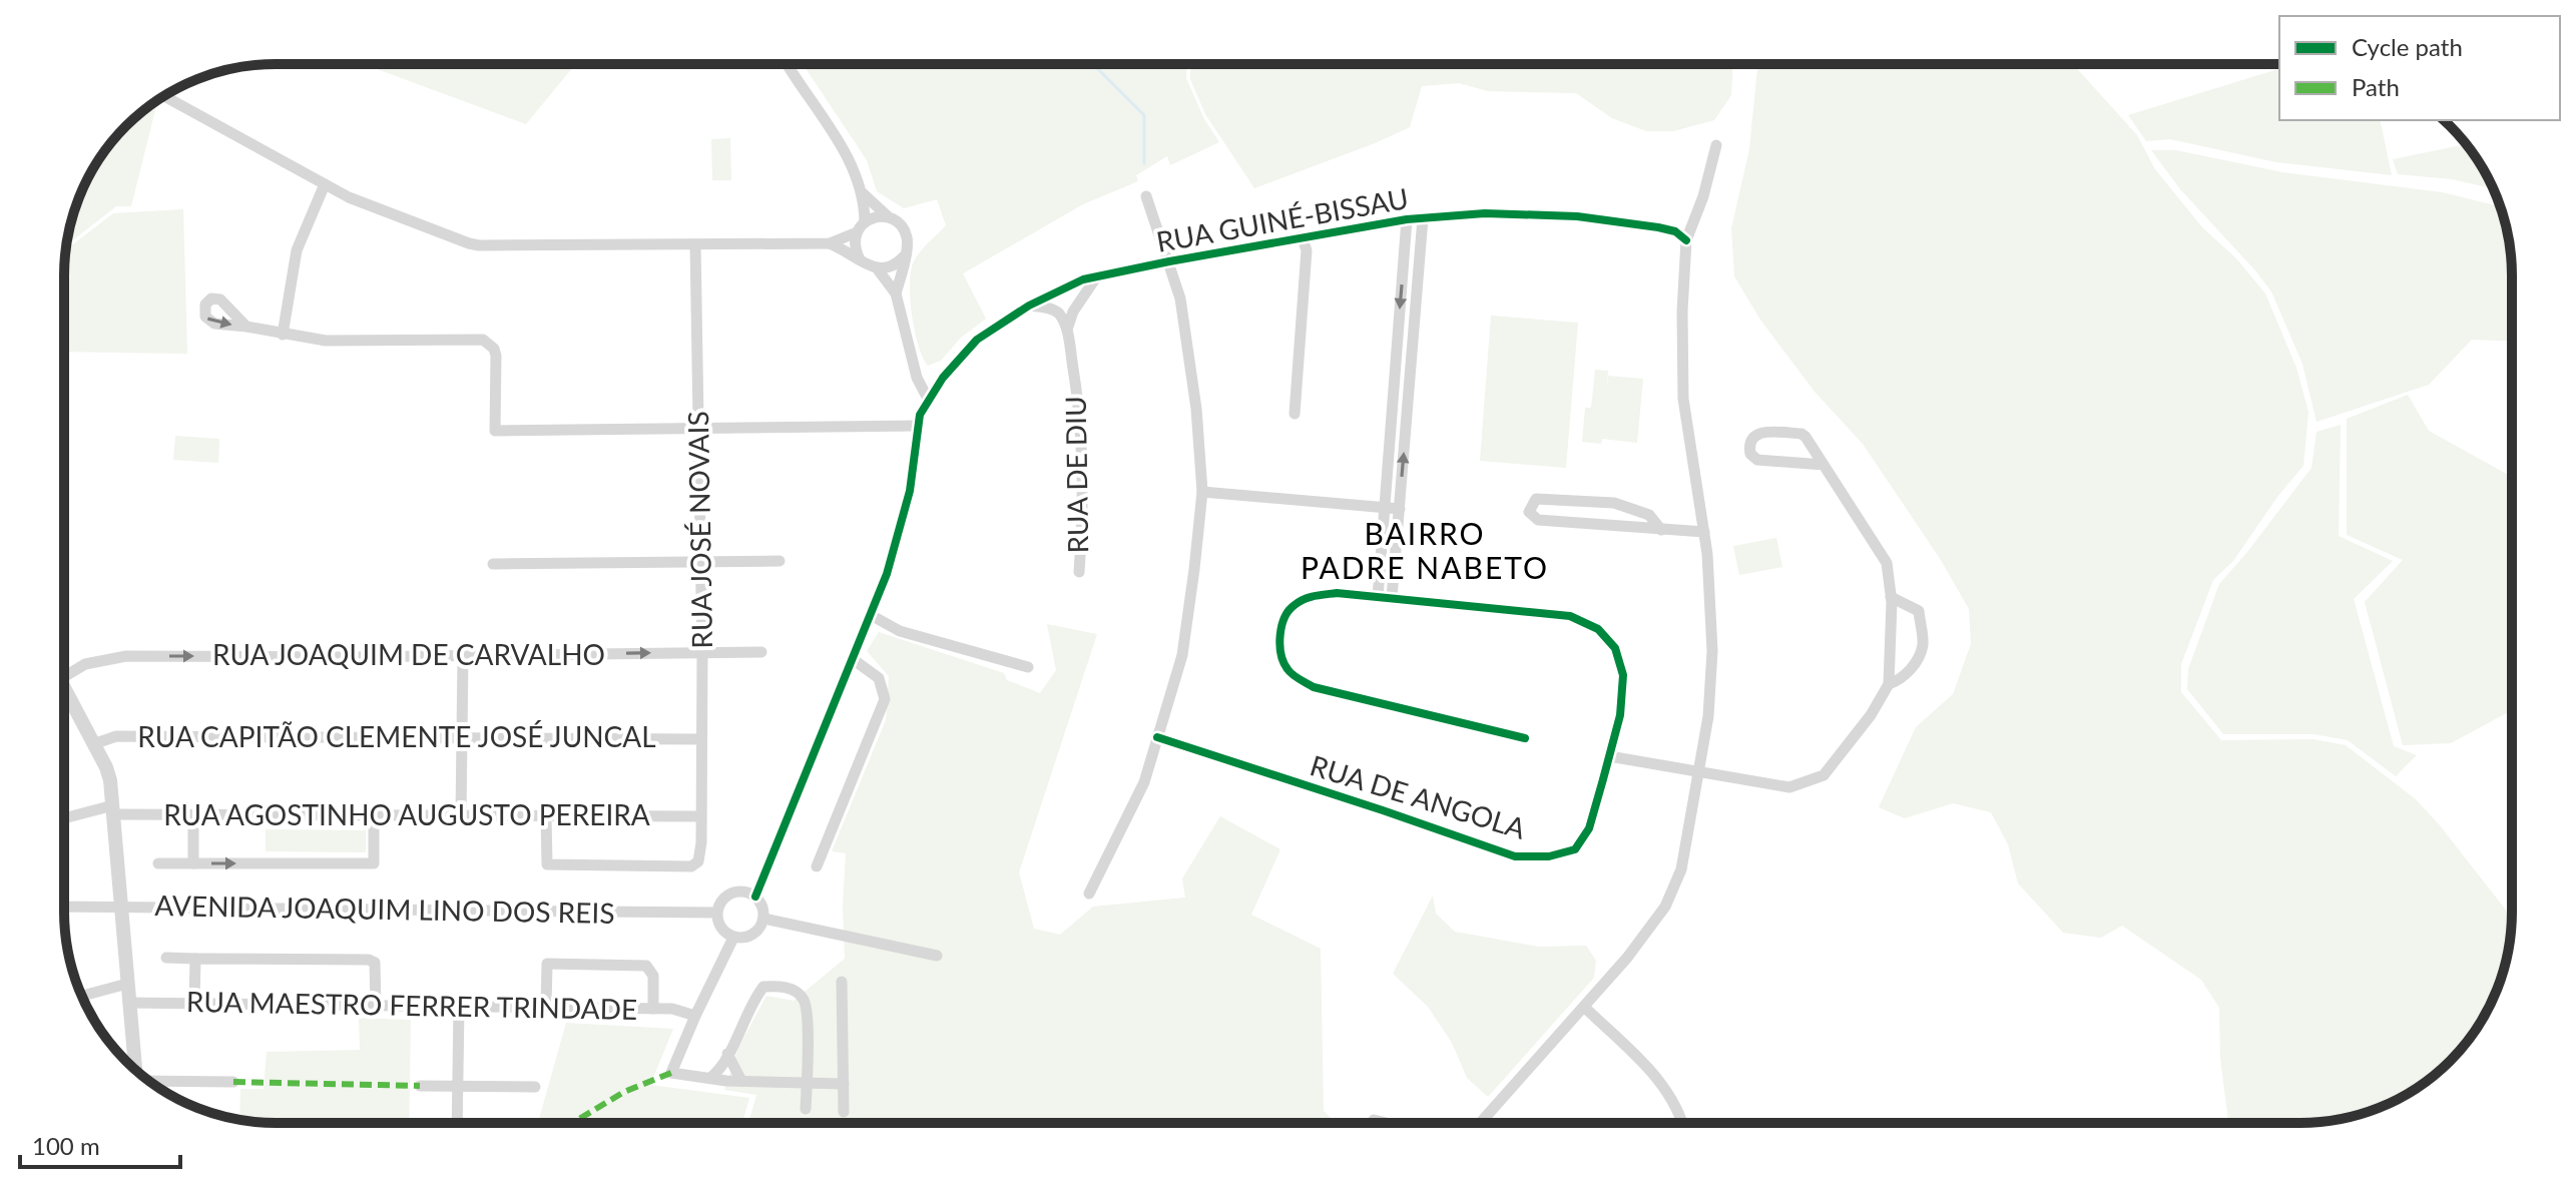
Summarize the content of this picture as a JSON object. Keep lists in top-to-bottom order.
{
  "streets": {
    "street": [
      "RUA GUINÉ-BISSAU",
      "RUA DE DIU",
      "RUA JOSÉ NOVAIS",
      "RUA JOAQUIM DE CARVALHO",
      "RUA CAPITÃO CLEMENTE JOSÉ JUNCAL",
      "RUA DE ANGOLA",
      "RUA AGOSTINHO AUGUSTO PEREIRA",
      "AVENIDA JOAQUIM LINO DOS REIS",
      "RUA MAESTRO FERRER TRINDADE"
    ]
  },
  "crossings": [
    ["RUA GUINÉ-BISSAU", "AVENIDA JOAQUIM LINO DOS REIS"],
    ["RUA JOSÉ NOVAIS", "RUA JOAQUIM DE CARVALHO"],
    ["RUA JOSÉ NOVAIS", "RUA CAPITÃO CLEMENTE JOSÉ JUNCAL"],
    ["RUA JOSÉ NOVAIS", "RUA AGOSTINHO AUGUSTO PEREIRA"]
  ],
  "districts": ["BAIRRO PADRE NABETO"],
  "legend": ["Cycle path", "Path"],
  "scale_bar": "100 m"
}
